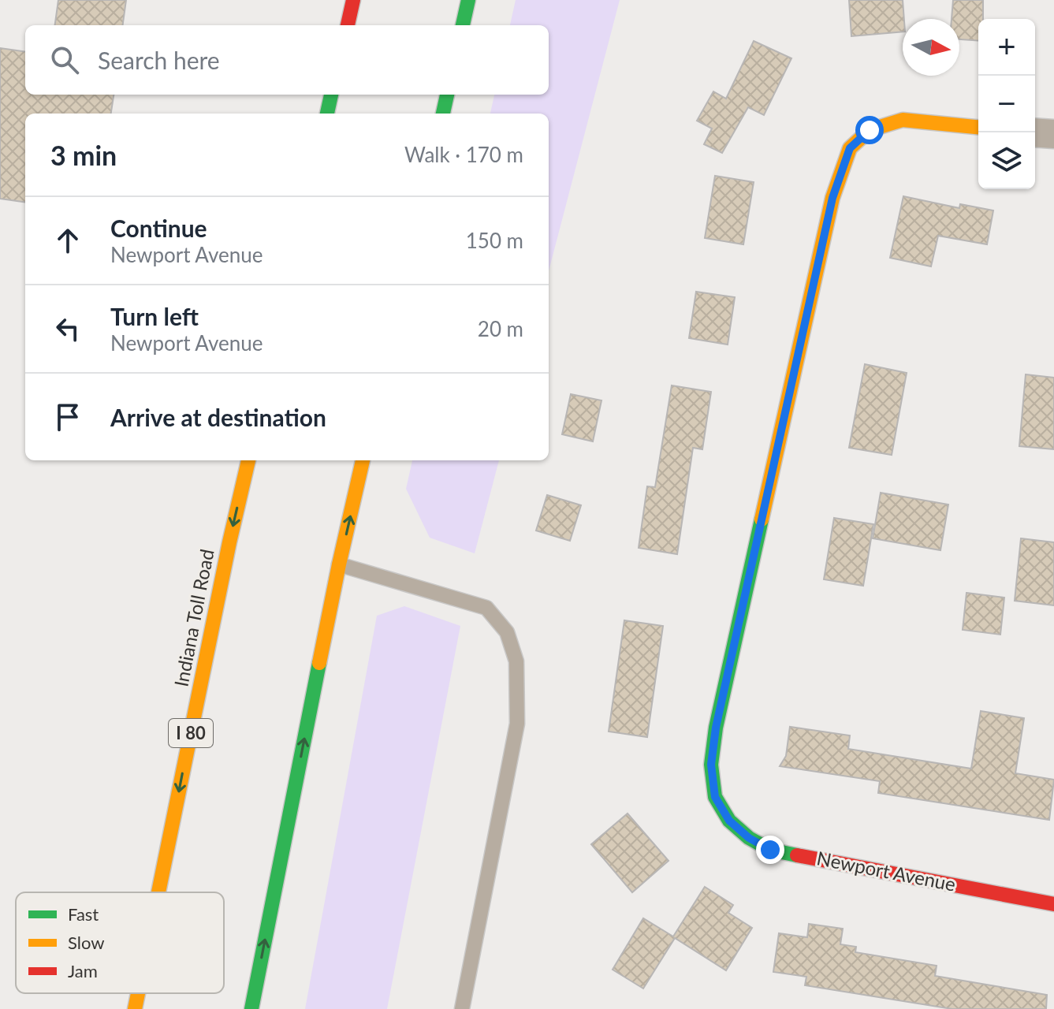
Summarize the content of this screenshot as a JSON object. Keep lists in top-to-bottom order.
{
  "streets": {
    "main road": ["Indiana Toll Road", "I 80", "Newport Avenue"]
  },
  "legend": ["Fast", "Slow", "Jam"],
  "north": "right",
  "page": {
    "map_buttons": ["+", "−"],
    "search": "Search here",
    "heading": ["3 min", "Walk · 170 m"],
    "list": [
      ["Continue", "Newport Avenue", "150 m"],
      ["Turn left", "Newport Avenue", "20 m"],
      "Arrive at destination"
    ]
  }
}
